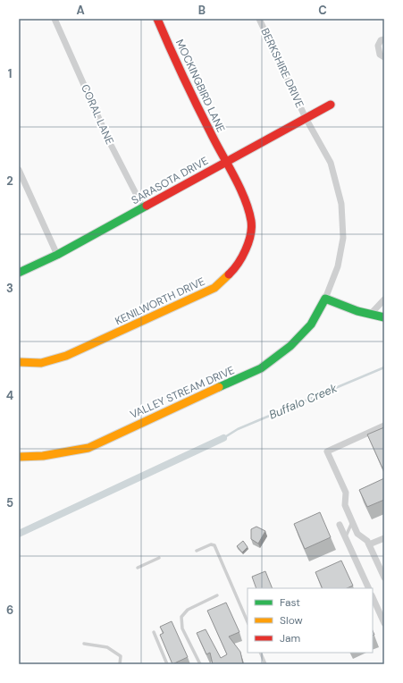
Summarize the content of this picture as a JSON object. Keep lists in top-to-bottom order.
{
  "streets": {
    "street": [
      "BERKSHIRE DRIVE",
      "MOCKINGBIRD LANE",
      "CORAL LANE",
      "SARASOTA DRIVE",
      "KENILWORTH DRIVE",
      "VALLEY STREAM DRIVE"
    ]
  },
  "crossings": [
    ["BERKSHIRE DRIVE", "SARASOTA DRIVE"],
    ["BERKSHIRE DRIVE", "VALLEY STREAM DRIVE"],
    ["MOCKINGBIRD LANE", "SARASOTA DRIVE"],
    ["MOCKINGBIRD LANE", "KENILWORTH DRIVE"],
    ["CORAL LANE", "SARASOTA DRIVE"],
    ["SARASOTA DRIVE", "KENILWORTH DRIVE"],
    ["SARASOTA DRIVE", "VALLEY STREAM DRIVE"]
  ],
  "water": ["Buffalo Creek"],
  "legend": ["Fast", "Slow", "Jam"],
  "grid": {
    "columns": ["A", "B", "C"],
    "rows": [
      "1",
      "2",
      "3",
      "4",
      "5",
      "6"
    ]
  }
}
